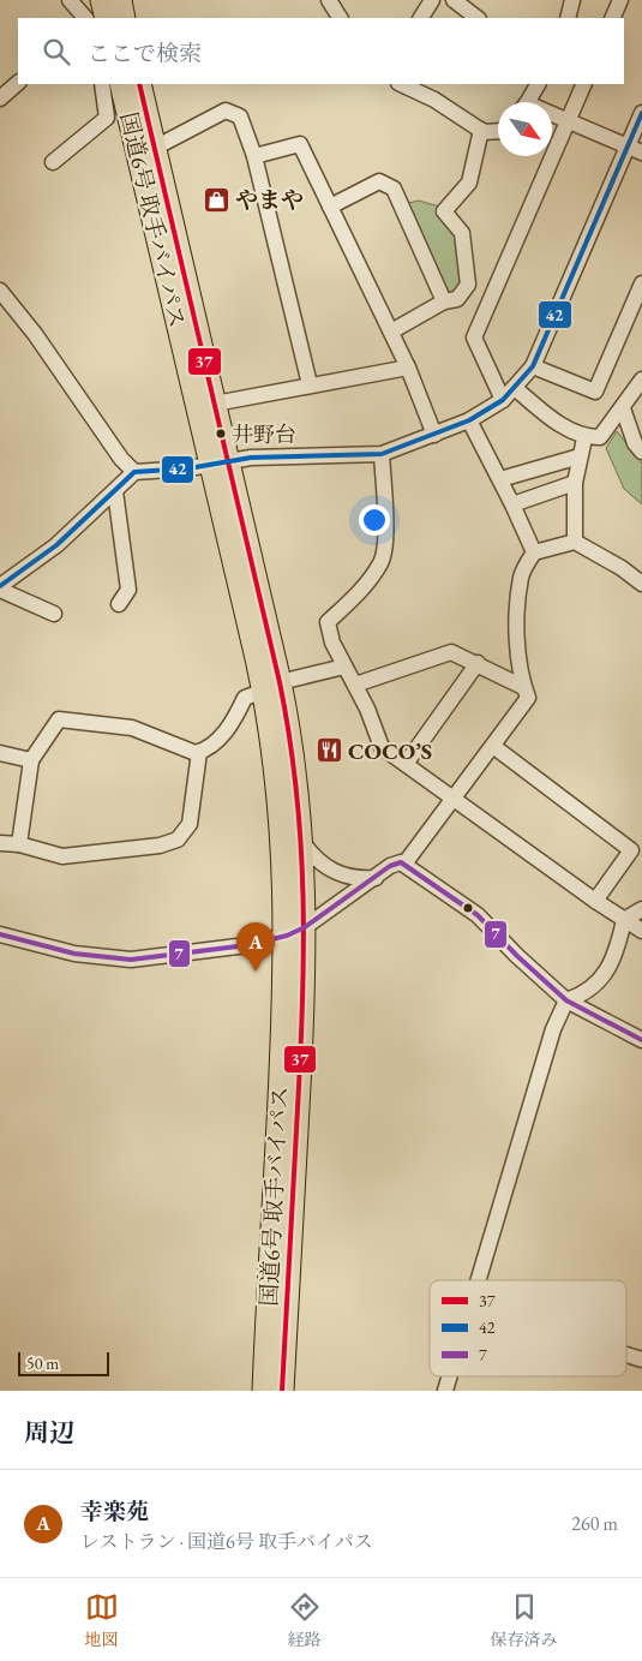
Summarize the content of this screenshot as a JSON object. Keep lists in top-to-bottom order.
{
  "streets": {
    "highway": ["国道6号 取手バイパス"]
  },
  "places": {
    "shop": ["やまや"],
    "other": ["井野台"],
    "restaurant": ["COCO’S"]
  },
  "lines": ["transit line 37", "transit line 42", "transit line 7"],
  "legend": ["37", "42", "7"],
  "scale_bar": "50 m",
  "north": "bottom right",
  "page": {
    "search": "ここで検索",
    "pins": "A",
    "scale": "50 m",
    "heading": "周辺",
    "list": [
      {
        "mark": "A",
        "name": "幸楽苑",
        "note": "レストラン · 国道6号 取手バイパス",
        "value": "260 m"
      }
    ],
    "nav": ["地図", "経路", "保存済み"]
  }
}
